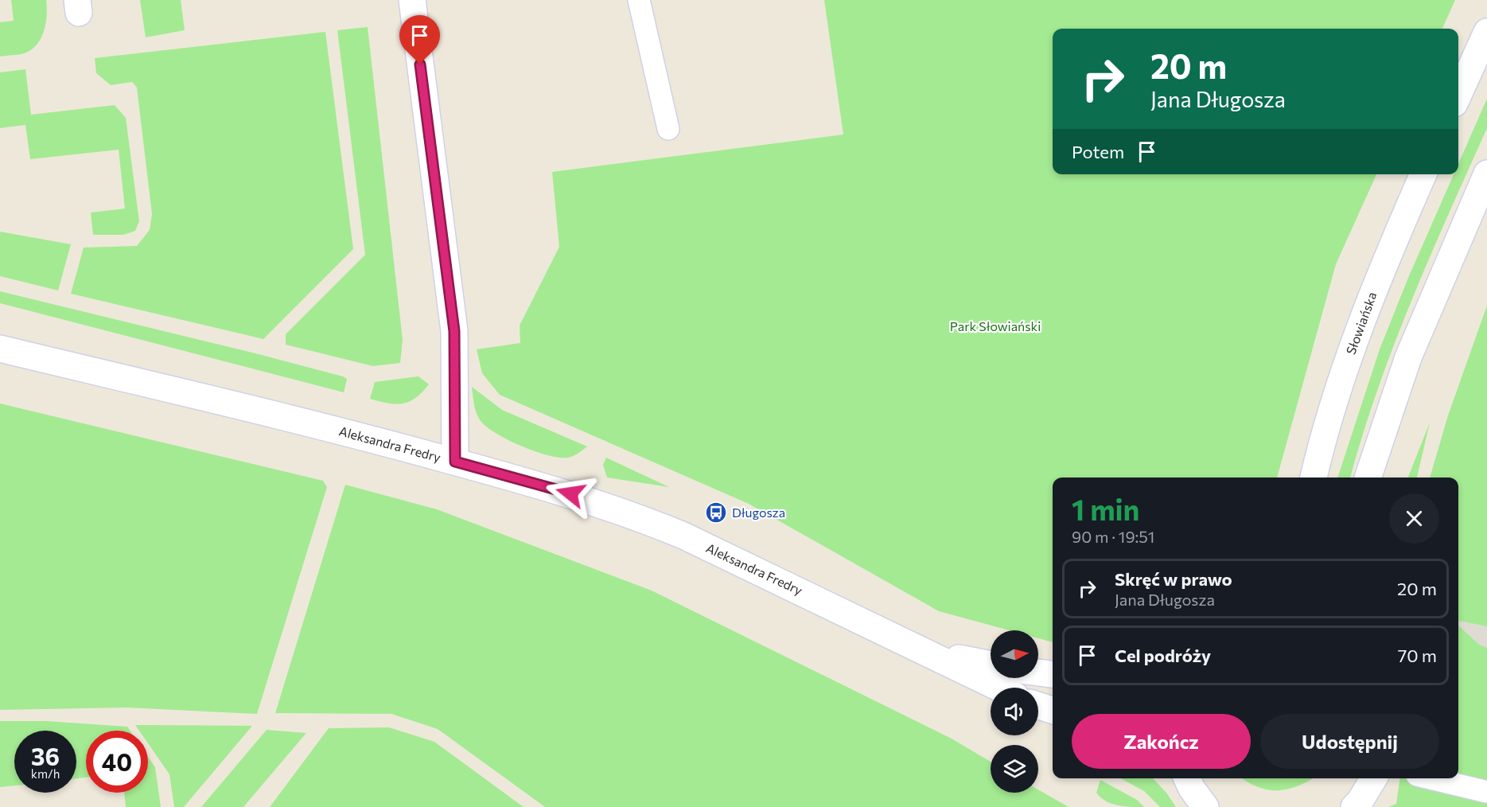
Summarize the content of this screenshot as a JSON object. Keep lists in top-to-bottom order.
{
  "streets": {
    "street": ["Słowiańska", "Aleksandra Fredry"]
  },
  "parks": ["Park Słowiański"],
  "places": {
    "bus stop": ["Długosza"]
  },
  "north": "right",
  "page": {
    "turn": ["20 m", "Jana Długosza"],
    "then": "Potem",
    "heading": ["1 min", "90 m · 19:51"],
    "list": [
      {
        "name": "Skręć w prawo",
        "note": "Jana Długosza",
        "value": "20 m"
      },
      {
        "name": "Cel podróży",
        "value": "70 m"
      }
    ],
    "buttons": ["Zakończ", "Udostępnij"],
    "speed": "36 km/h",
    "limit": "40"
  }
}
